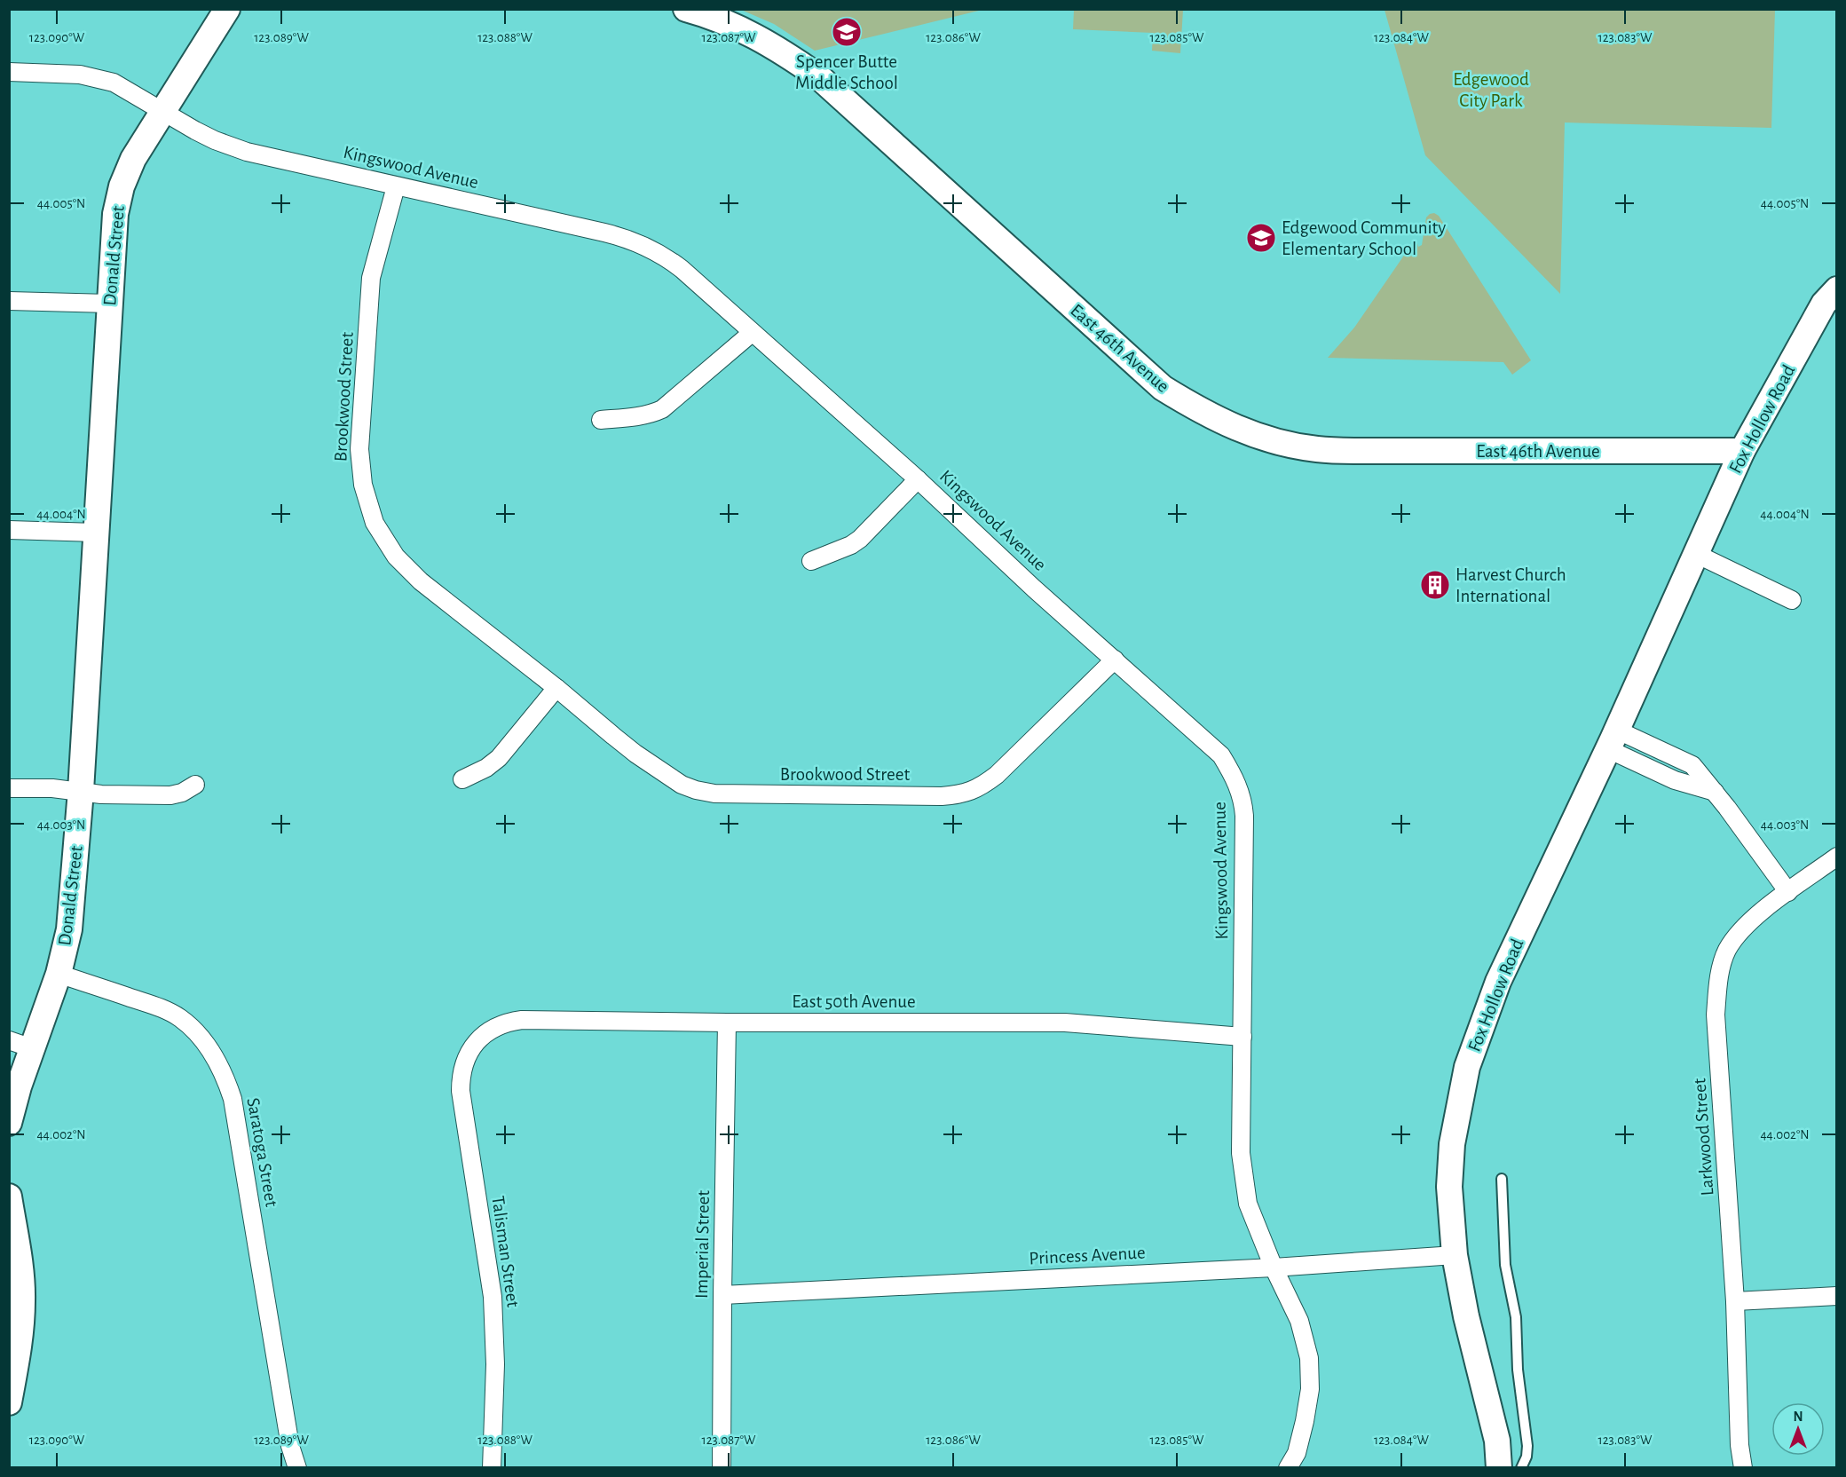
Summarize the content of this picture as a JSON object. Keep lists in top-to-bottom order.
{
  "streets": {
    "street": [
      "Kingswood Avenue",
      "Donald Street",
      "East 46th Avenue",
      "Brookwood Street",
      "Fox Hollow Road",
      "East 50th Avenue",
      "Larkwood Street",
      "Saratoga Street",
      "Imperial Street",
      "Talisman Street",
      "Princess Avenue"
    ]
  },
  "crossings": [
    ["Kingswood Avenue", "Donald Street"],
    ["Kingswood Avenue", "Brookwood Street"],
    ["Kingswood Avenue", "East 50th Avenue"],
    ["Kingswood Avenue", "Princess Avenue"],
    ["Donald Street", "Saratoga Street"],
    ["East 46th Avenue", "Fox Hollow Road"],
    ["Fox Hollow Road", "Princess Avenue"],
    ["East 50th Avenue", "Imperial Street"],
    ["East 50th Avenue", "Talisman Street"],
    ["Imperial Street", "Princess Avenue"]
  ],
  "parks": ["Edgewood City Park"],
  "places": {
    "school or university": ["Spencer Butte Middle School", "Edgewood Community Elementary School"],
    "building": ["Harvest Church International"]
  },
  "north": "top",
  "coordinates": [
    "123.090°W",
    "123.089°W",
    "123.088°W",
    "123.087°W",
    "123.086°W",
    "123.085°W",
    "123.084°W",
    "123.083°W",
    "44.005°N",
    "44.004°N",
    "44.003°N",
    "44.002°N"
  ]
}
